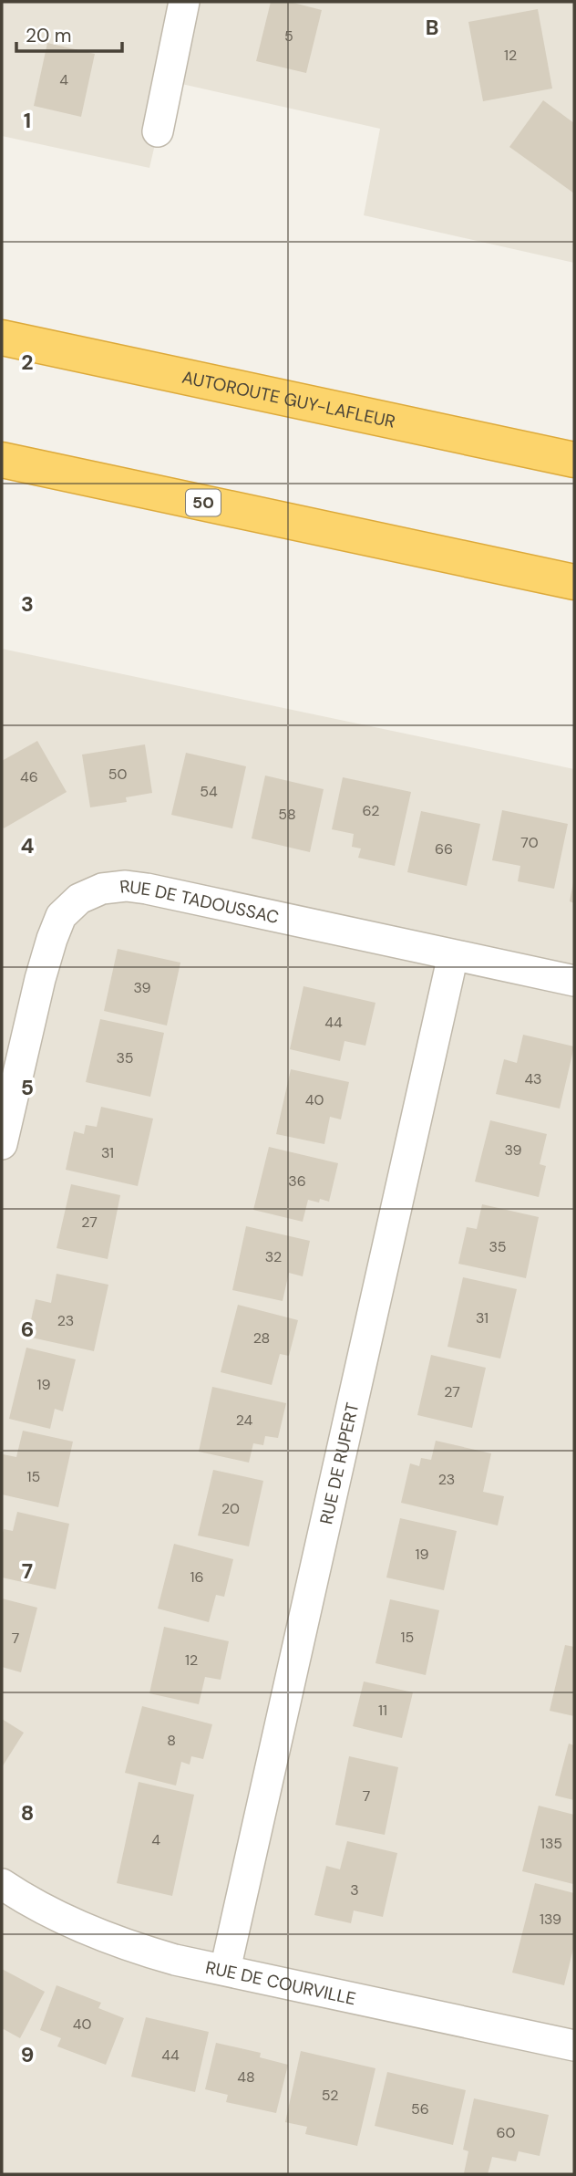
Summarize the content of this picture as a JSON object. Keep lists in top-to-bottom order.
{
  "streets": {
    "highway": ["AUTOROUTE GUY-LAFLEUR", "50"],
    "street": ["RUE DE TADOUSSAC", "RUE DE RUPERT", "RUE DE COURVILLE"]
  },
  "crossings": [
    ["RUE DE TADOUSSAC", "RUE DE RUPERT"],
    ["RUE DE RUPERT", "RUE DE COURVILLE"]
  ],
  "house_numbers": [
    "5",
    "12",
    "4",
    "50",
    "46",
    "54",
    "62",
    "58",
    "70",
    "66",
    "39",
    "44",
    "35",
    "43",
    "40",
    "39",
    "31",
    "36",
    "27",
    "35",
    "32",
    "31",
    "23",
    "28",
    "19",
    "27",
    "24",
    "15",
    "23",
    "20",
    "19",
    "16",
    "15",
    "7",
    "12",
    "11",
    "8",
    "7",
    "4",
    "135",
    "3",
    "139",
    "40",
    "44",
    "48",
    "52",
    "56",
    "60"
  ],
  "scale_bar": "20 m",
  "grid": {
    "columns": ["B"],
    "rows": [
      "1",
      "2",
      "3",
      "4",
      "5",
      "6",
      "7",
      "8",
      "9"
    ]
  }
}
